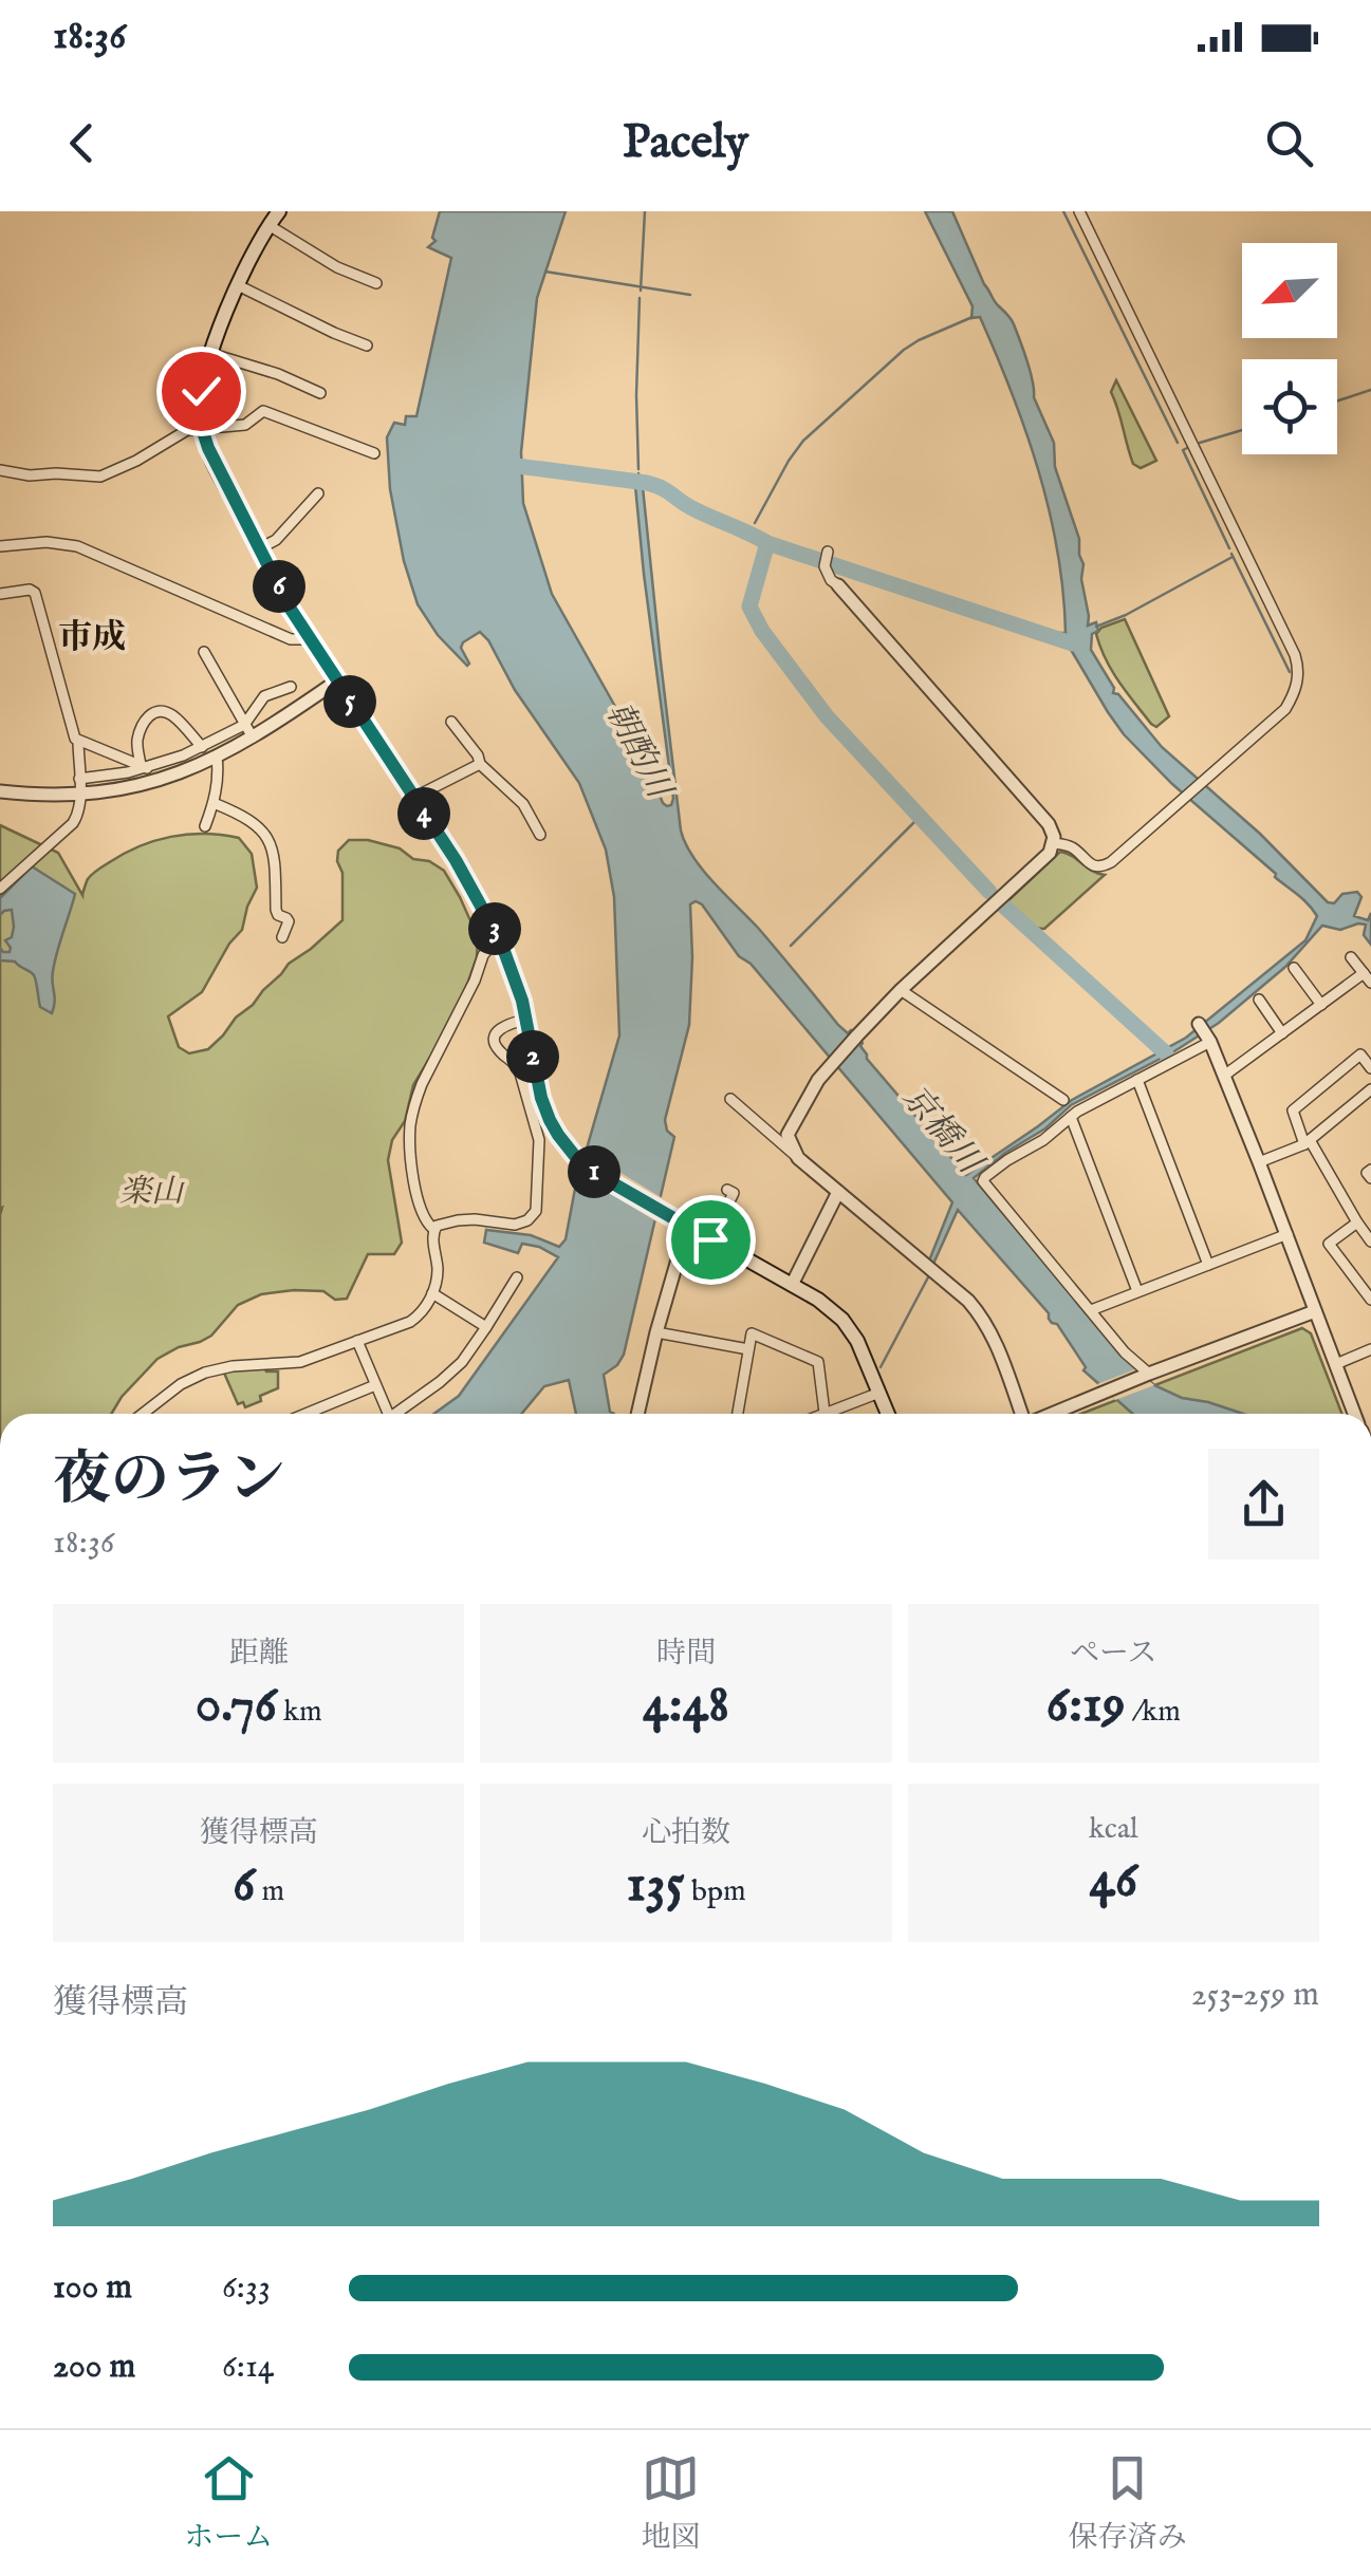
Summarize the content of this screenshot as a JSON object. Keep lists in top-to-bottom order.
{
  "districts": ["市成"],
  "water": ["朝酌川", "京橋川"],
  "parks": ["楽山"],
  "north": "bottom left",
  "page": {
    "status": "18:36",
    "header": "Pacely",
    "pins": [
      "6",
      "5",
      "4",
      "3",
      "2",
      "1"
    ],
    "heading": ["夜のラン", "18:36"],
    "stats": [
      ["距離", "0.76 km"],
      ["時間", "4:48"],
      ["ペース", "6:19 /km"],
      ["獲得標高", "6 m"],
      ["心拍数", "135 bpm"],
      ["kcal", "46"]
    ],
    "chart": ["獲得標高", "253–259 m"],
    "list": [
      {
        "name": "100 m",
        "note": "6:33"
      },
      {
        "name": "200 m",
        "note": "6:14"
      }
    ],
    "tabs": ["ホーム", "地図", "保存済み"]
  }
}
